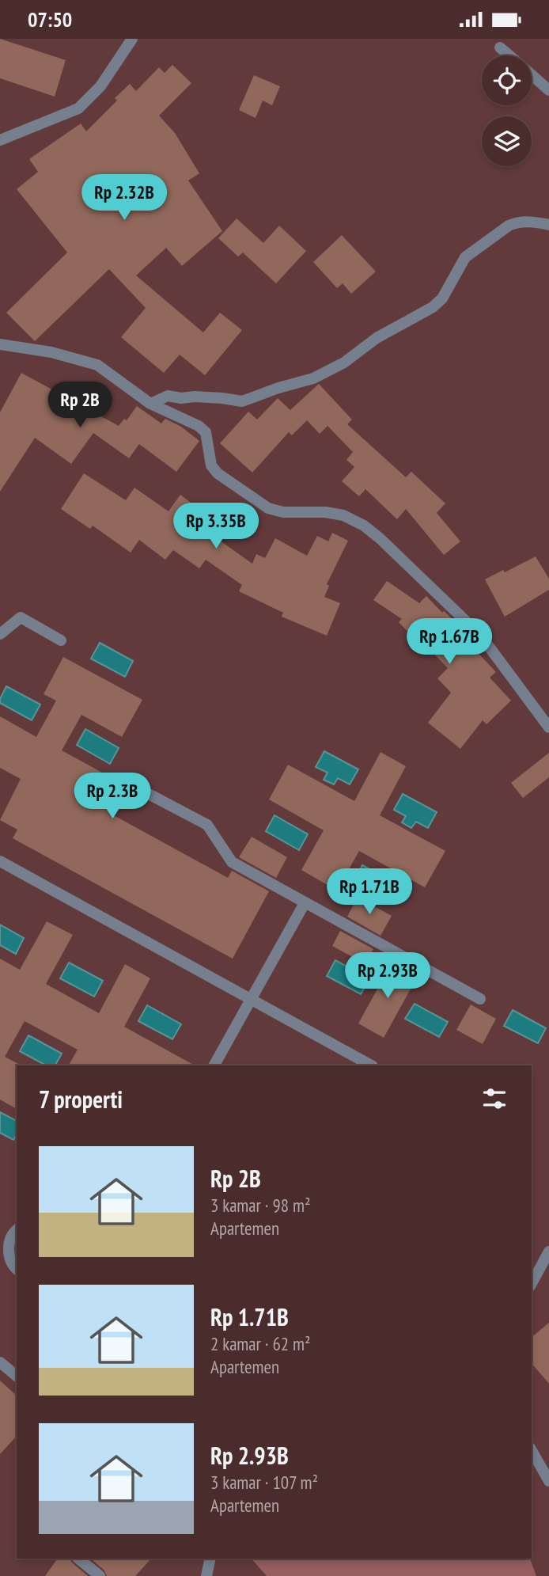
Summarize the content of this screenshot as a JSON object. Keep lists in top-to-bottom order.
{
  "page": {
    "status": "07:50",
    "price": [
      "Rp 2.32B",
      "Rp 2B",
      "Rp 3.35B",
      "Rp 1.67B",
      "Rp 2.3B",
      "Rp 1.71B",
      "Rp 2.93B"
    ],
    "heading": "7 properti",
    "list": [
      {
        "name": "Rp 2B",
        "note": "3 kamar · 98 m² · Apartemen"
      },
      {
        "name": "Rp 1.71B",
        "note": "2 kamar · 62 m² · Apartemen"
      },
      {
        "name": "Rp 2.93B",
        "note": "3 kamar · 107 m² · Apartemen"
      }
    ]
  }
}
